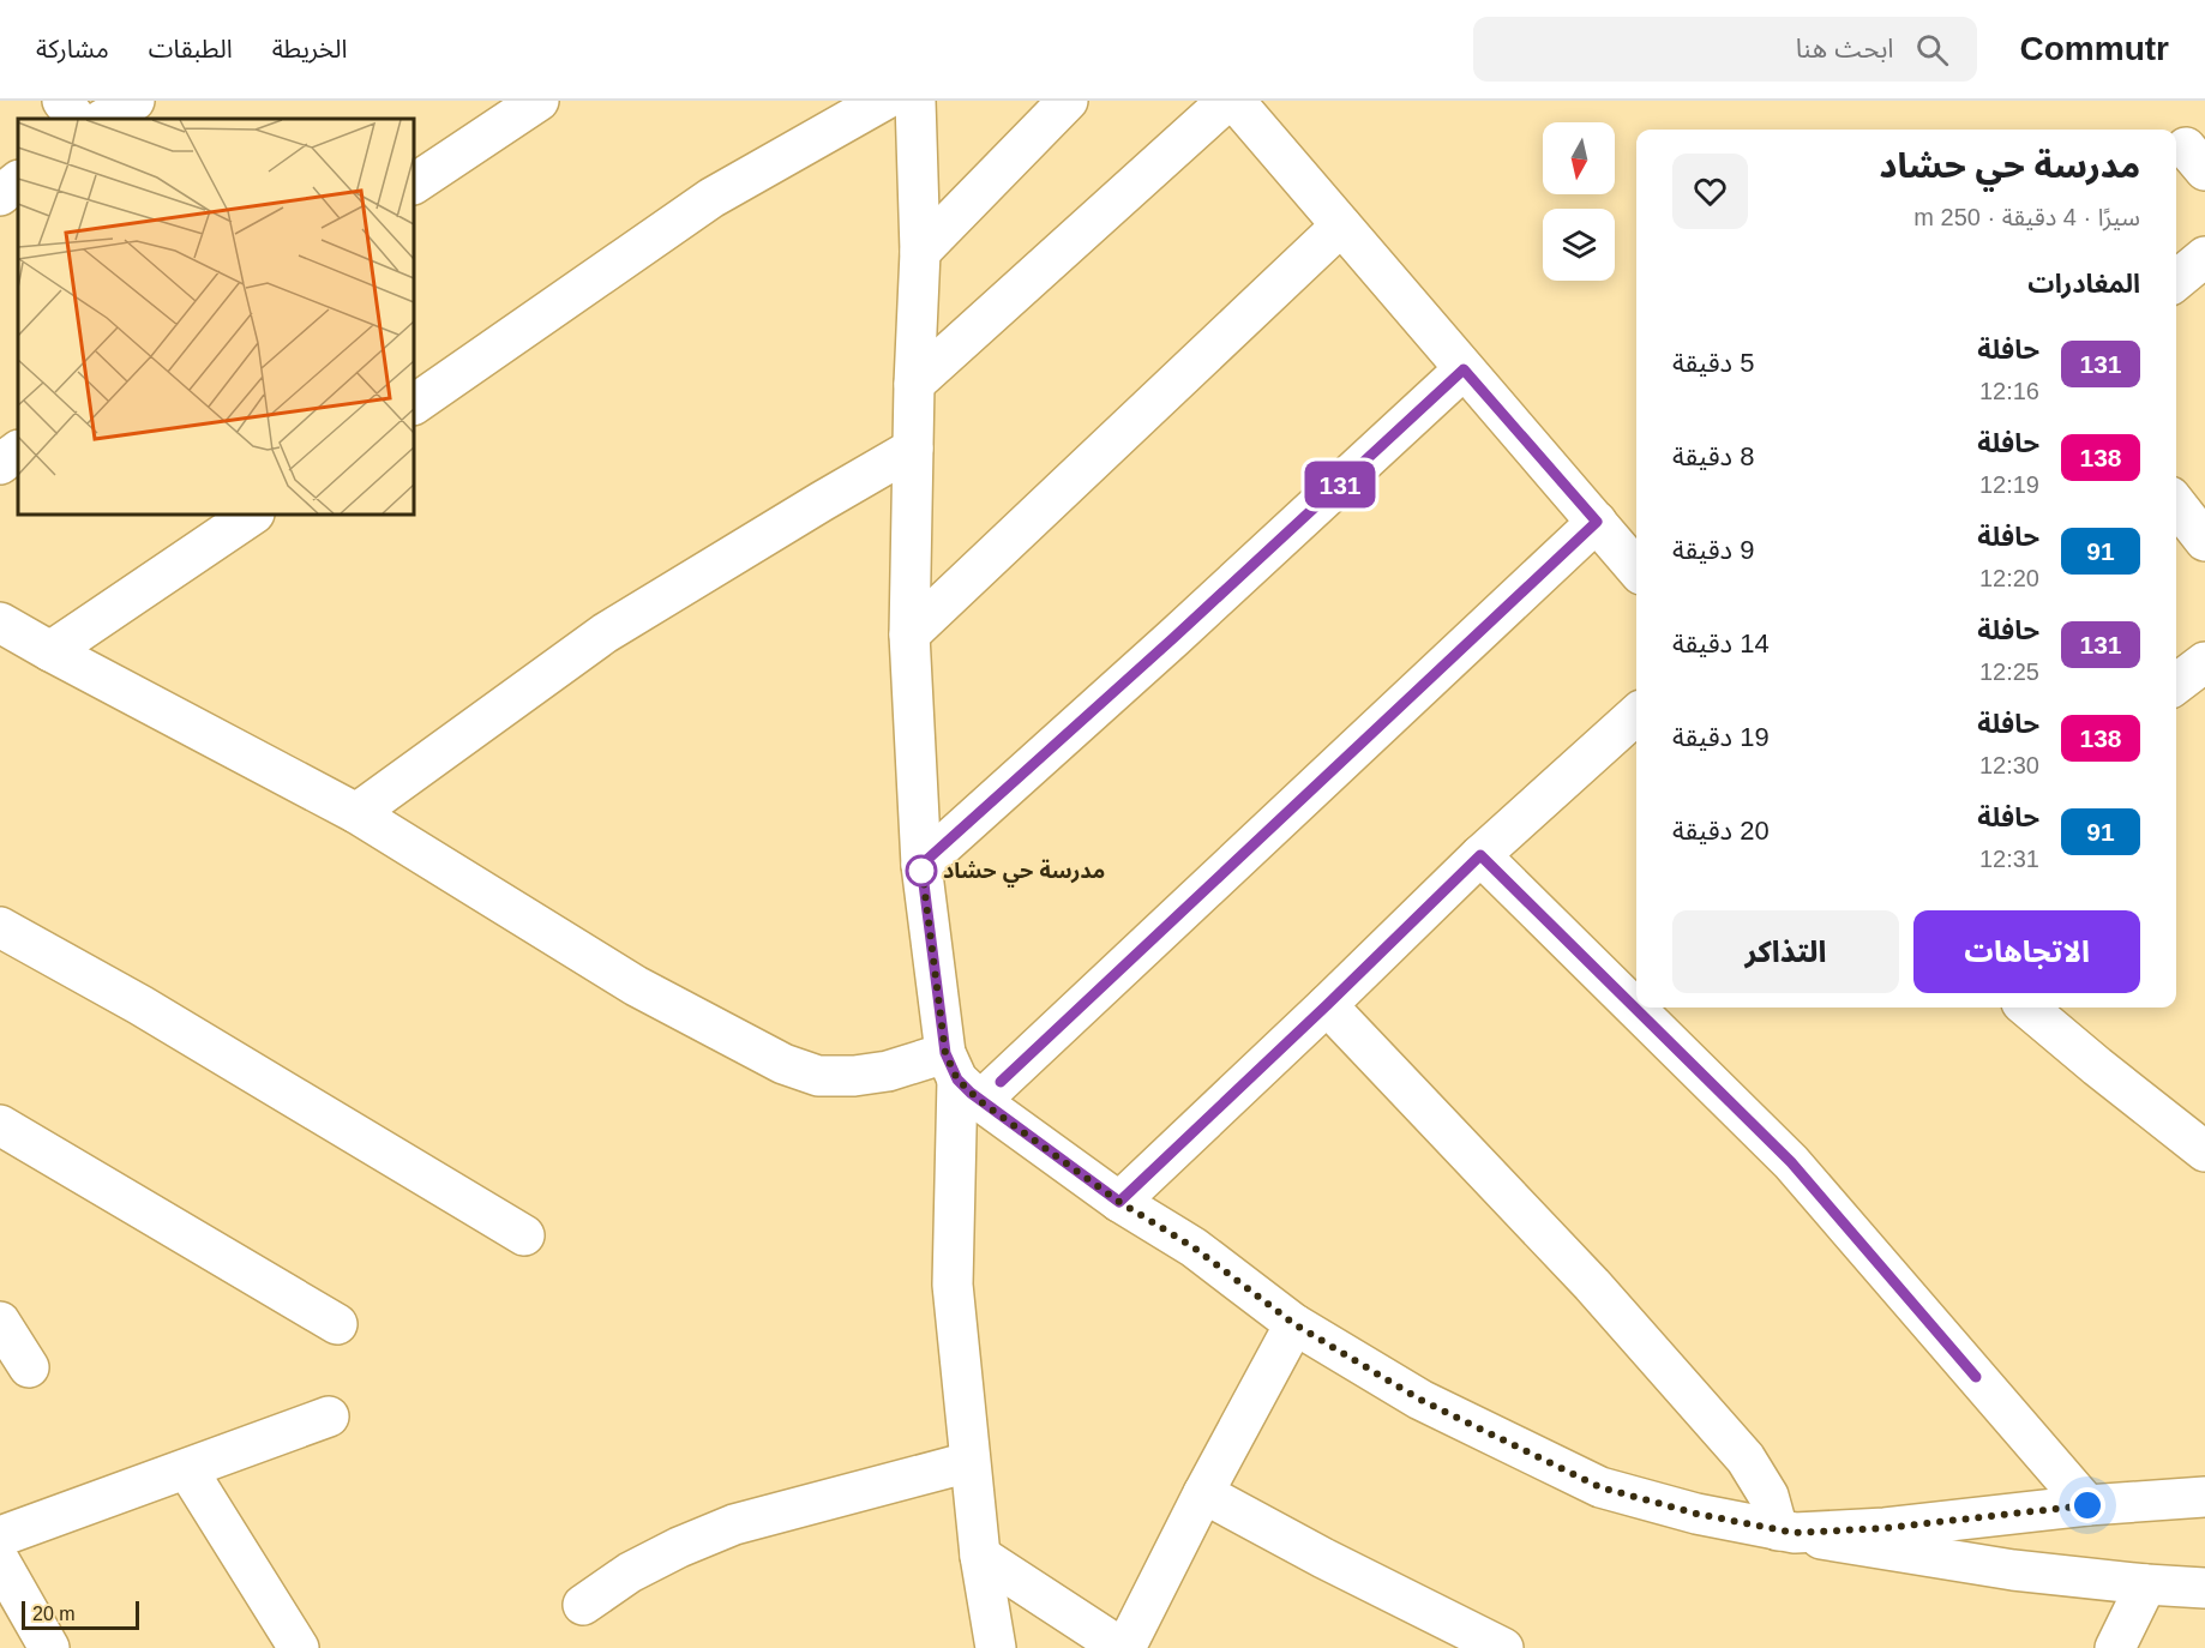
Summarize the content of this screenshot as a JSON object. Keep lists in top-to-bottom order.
{
  "places": ["مدرسة حي حشاد"],
  "lines": ["bus line 131"],
  "scale_bar": "20 m",
  "north": "bottom",
  "page": {
    "header": "Commutr",
    "search": "ابحث هنا",
    "nav": ["الخريطة", "الطبقات", "مشاركة"],
    "on_map": "131",
    "heading": [
      ["مدرسة حي حشاد", "سيرًا · 4 دقيقة · 250 m"],
      "المغادرات"
    ],
    "list": [
      {
        "mark": "131",
        "name": "حافلة",
        "note": "12:16",
        "value": "5 دقيقة"
      },
      {
        "mark": "138",
        "name": "حافلة",
        "note": "12:19",
        "value": "8 دقيقة"
      },
      {
        "mark": "91",
        "name": "حافلة",
        "note": "12:20",
        "value": "9 دقيقة"
      },
      {
        "mark": "131",
        "name": "حافلة",
        "note": "12:25",
        "value": "14 دقيقة"
      },
      {
        "mark": "138",
        "name": "حافلة",
        "note": "12:30",
        "value": "19 دقيقة"
      },
      {
        "mark": "91",
        "name": "حافلة",
        "note": "12:31",
        "value": "20 دقيقة"
      }
    ],
    "buttons": ["الاتجاهات", "التذاكر"],
    "scale": "20 m"
  }
}
